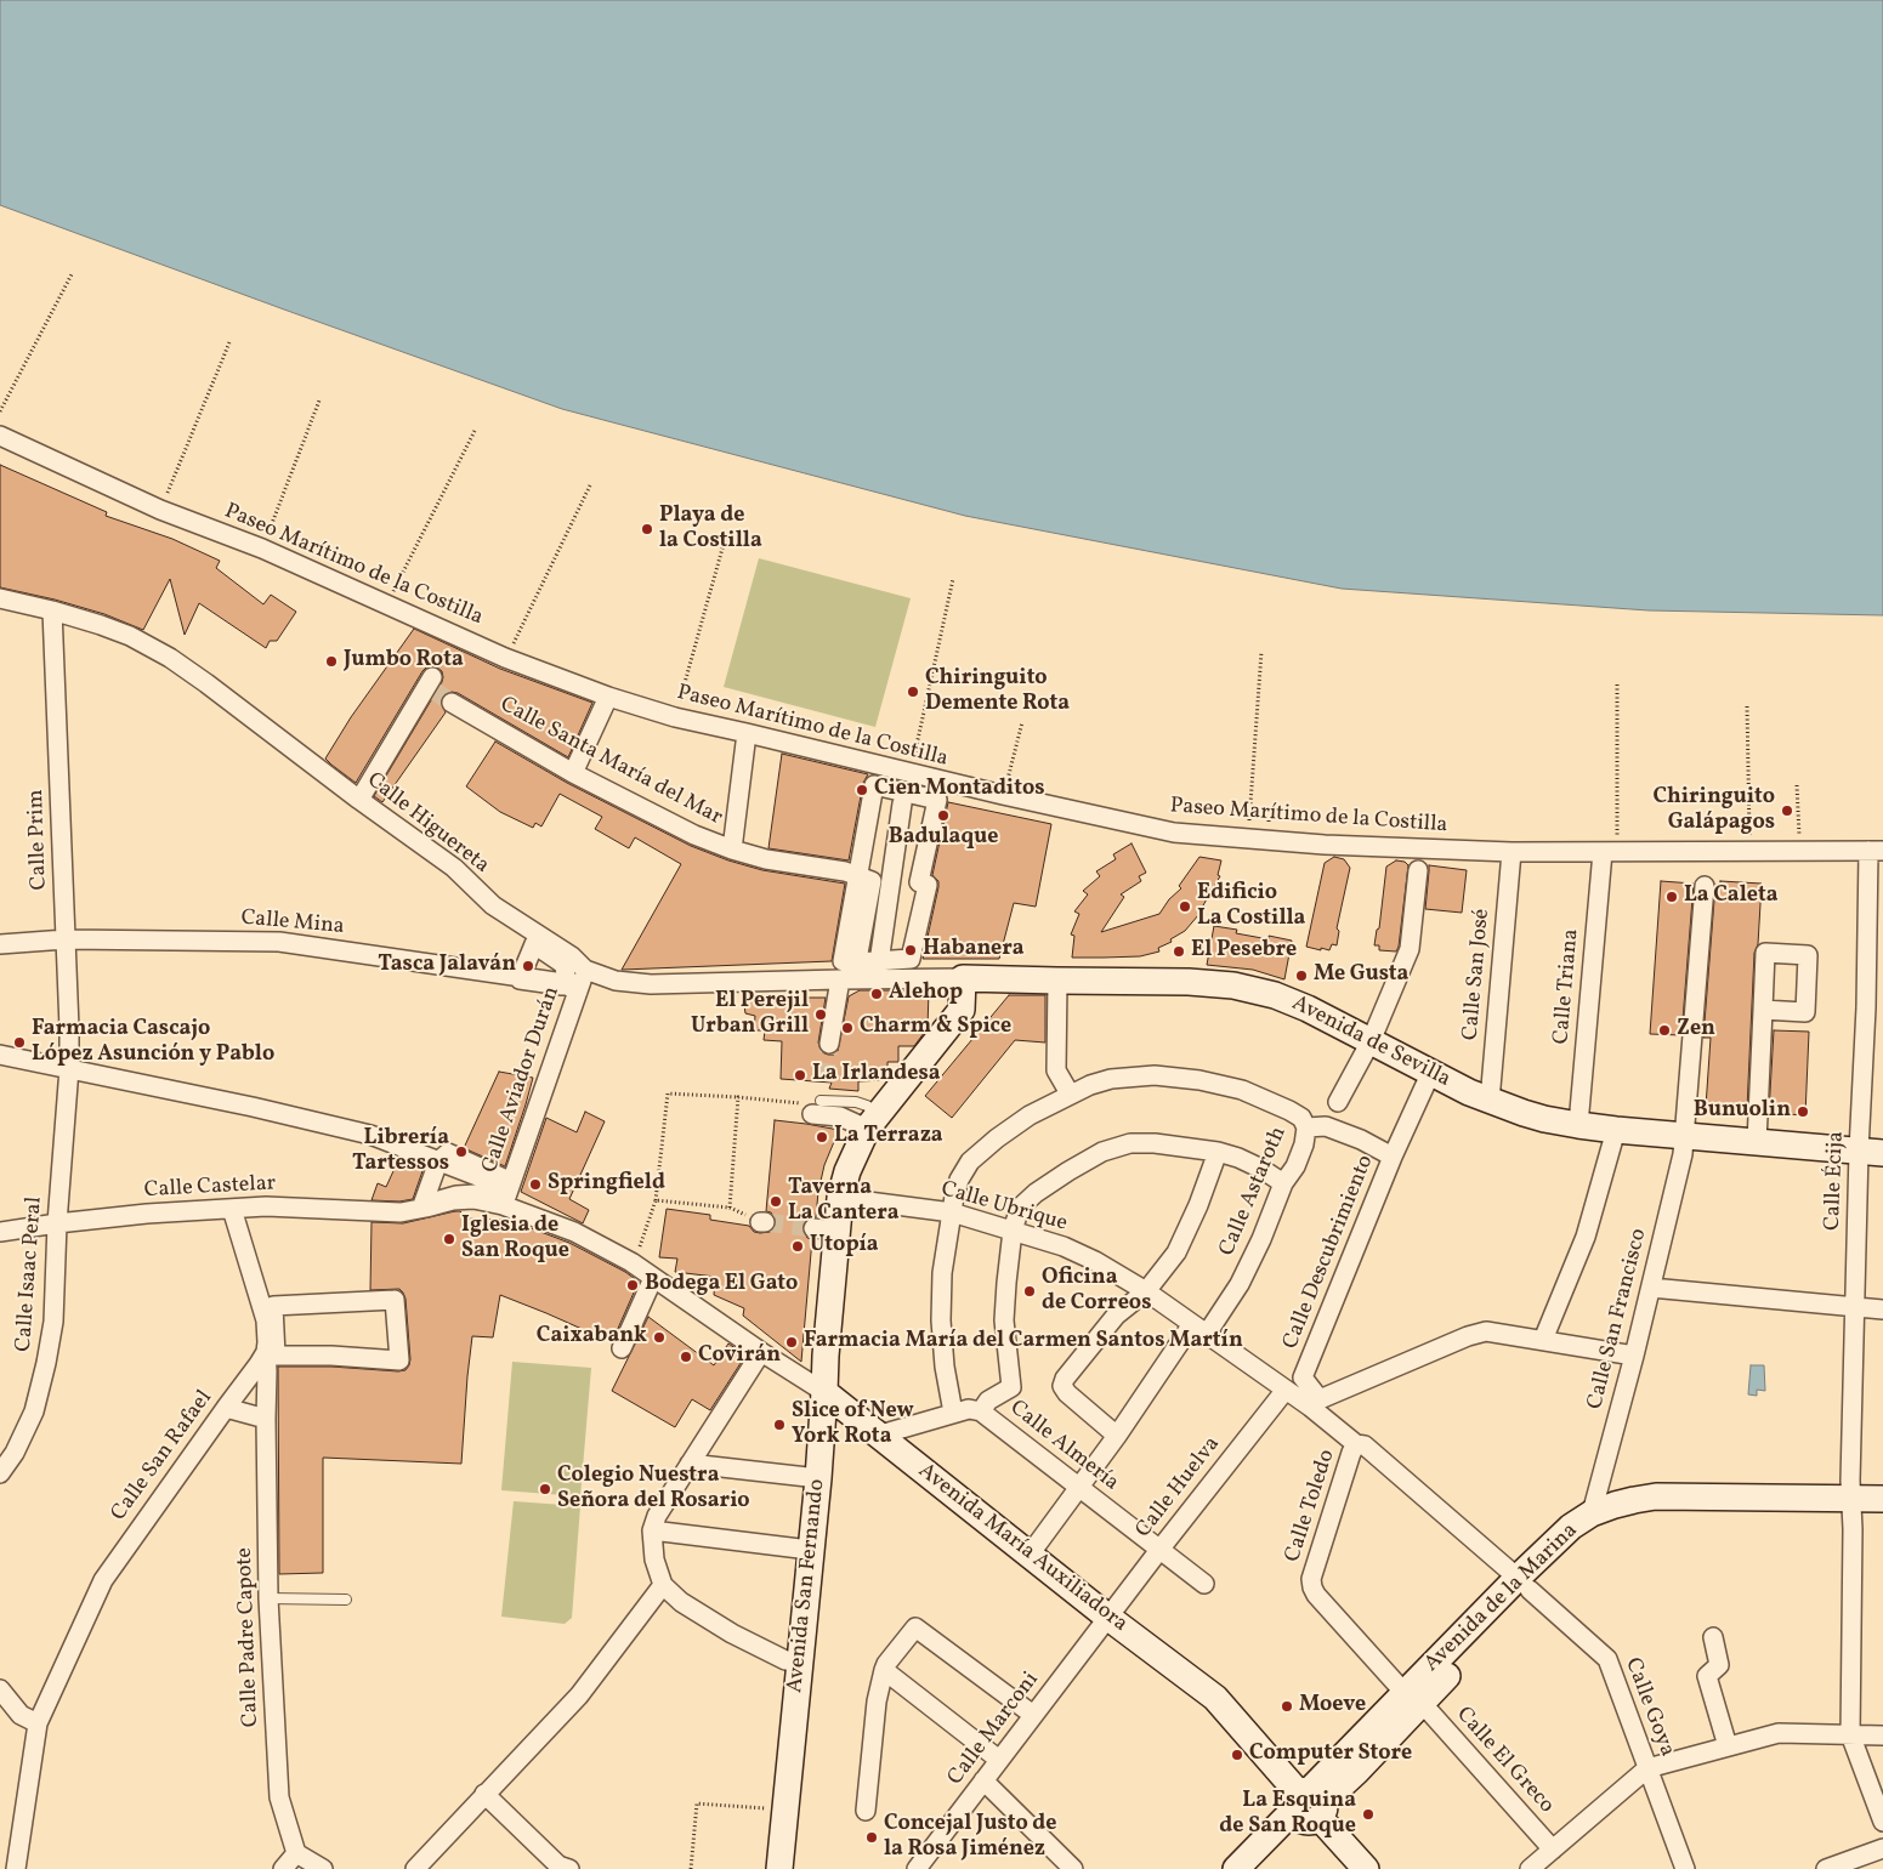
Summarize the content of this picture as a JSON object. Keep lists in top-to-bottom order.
{
  "streets": {
    "street": [
      "Paseo Marítimo de la Costilla",
      "Calle Santa María del Mar",
      "Calle Higuereta",
      "Calle Prim",
      "Calle Mina",
      "Calle San José",
      "Calle Triana",
      "Avenida de Sevilla",
      "Calle Aviador Durán",
      "Calle Écija",
      "Calle Castelar",
      "Calle Astaroth",
      "Calle Ubrique",
      "Calle Descubrimiento",
      "Calle Isaac Peral",
      "Calle San Francisco",
      "Calle Almería",
      "Calle San Rafael",
      "Calle Huelva",
      "Calle Toledo",
      "Avenida María Auxiliadora",
      "Avenida San Fernando",
      "Avenida de la Marina",
      "Calle Padre Capote",
      "Calle Goya",
      "Calle Marconi",
      "Calle El Greco"
    ]
  },
  "crossings": [
    ["Paseo Marítimo de la Costilla", "Calle San José"],
    ["Paseo Marítimo de la Costilla", "Calle Triana"],
    ["Paseo Marítimo de la Costilla", "Calle Écija"],
    ["Calle Higuereta", "Calle Prim"],
    ["Calle Higuereta", "Avenida de Sevilla"],
    ["Calle Higuereta", "Calle Aviador Durán"],
    ["Calle Prim", "Calle Mina"],
    ["Calle Prim", "Calle Isaac Peral"],
    ["Calle Mina", "Calle Aviador Durán"],
    ["Calle San José", "Avenida de Sevilla"],
    ["Calle Triana", "Avenida de Sevilla"],
    ["Avenida de Sevilla", "Calle Écija"],
    ["Avenida de Sevilla", "Calle San Francisco"],
    ["Avenida de Sevilla", "Avenida San Fernando"],
    ["Calle Aviador Durán", "Calle Castelar"],
    ["Calle Aviador Durán", "Avenida María Auxiliadora"],
    ["Calle Écija", "Avenida de la Marina"],
    ["Calle Castelar", "Calle Isaac Peral"],
    ["Calle Castelar", "Calle San Rafael"],
    ["Calle Castelar", "Avenida María Auxiliadora"],
    ["Calle Astaroth", "Calle Ubrique"],
    ["Calle Astaroth", "Calle Almería"],
    ["Calle Astaroth", "Avenida María Auxiliadora"],
    ["Calle Ubrique", "Calle Descubrimiento"],
    ["Calle Ubrique", "Calle Huelva"],
    ["Calle Ubrique", "Avenida San Fernando"],
    ["Calle Ubrique", "Calle Goya"],
    ["Calle Descubrimiento", "Calle Goya"],
    ["Calle San Francisco", "Avenida de la Marina"],
    ["Calle Almería", "Calle Huelva"],
    ["Calle Almería", "Avenida María Auxiliadora"],
    ["Calle San Rafael", "Calle Padre Capote"],
    ["Calle Huelva", "Avenida María Auxiliadora"],
    ["Calle Huelva", "Calle Marconi"],
    ["Calle Toledo", "Avenida de la Marina"],
    ["Calle Toledo", "Calle Goya"],
    ["Calle Toledo", "Calle El Greco"],
    ["Avenida María Auxiliadora", "Avenida San Fernando"],
    ["Avenida María Auxiliadora", "Avenida de la Marina"],
    ["Avenida María Auxiliadora", "Calle Marconi"],
    ["Avenida de la Marina", "Calle Goya"],
    ["Avenida de la Marina", "Calle El Greco"]
  ],
  "places": [
    "Playa de la Costilla",
    "Jumbo Rota",
    "Chiringuito Demente Rota",
    "Cien Montaditos",
    "Chiringuito Galápagos",
    "Badulaque",
    "La Caleta",
    "Edificio La Costilla",
    "Habanera",
    "El Pesebre",
    "Tasca Jalaván",
    "Me Gusta",
    "Alehop",
    "El Perejil Urban Grill",
    "Charm & Spice",
    "Zen",
    "Farmacia Cascajo López Asunción y Pablo",
    "La Irlandesa",
    "Bunuolin",
    "La Terraza",
    "Librería Tartessos",
    "Springfield",
    "Taverna La Cantera",
    "Iglesia de San Roque",
    "Utopía",
    "Bodega El Gato",
    "Oficina de Correos",
    "Caixabank",
    "Farmacia María del Carmen Santos Martín",
    "Covirán",
    "Slice of New York Rota",
    "Colegio Nuestra Señora del Rosario",
    "Moeve",
    "Computer Store",
    "La Esquina de San Roque",
    "Concejal Justo de la Rosa Jiménez"
  ]
}
